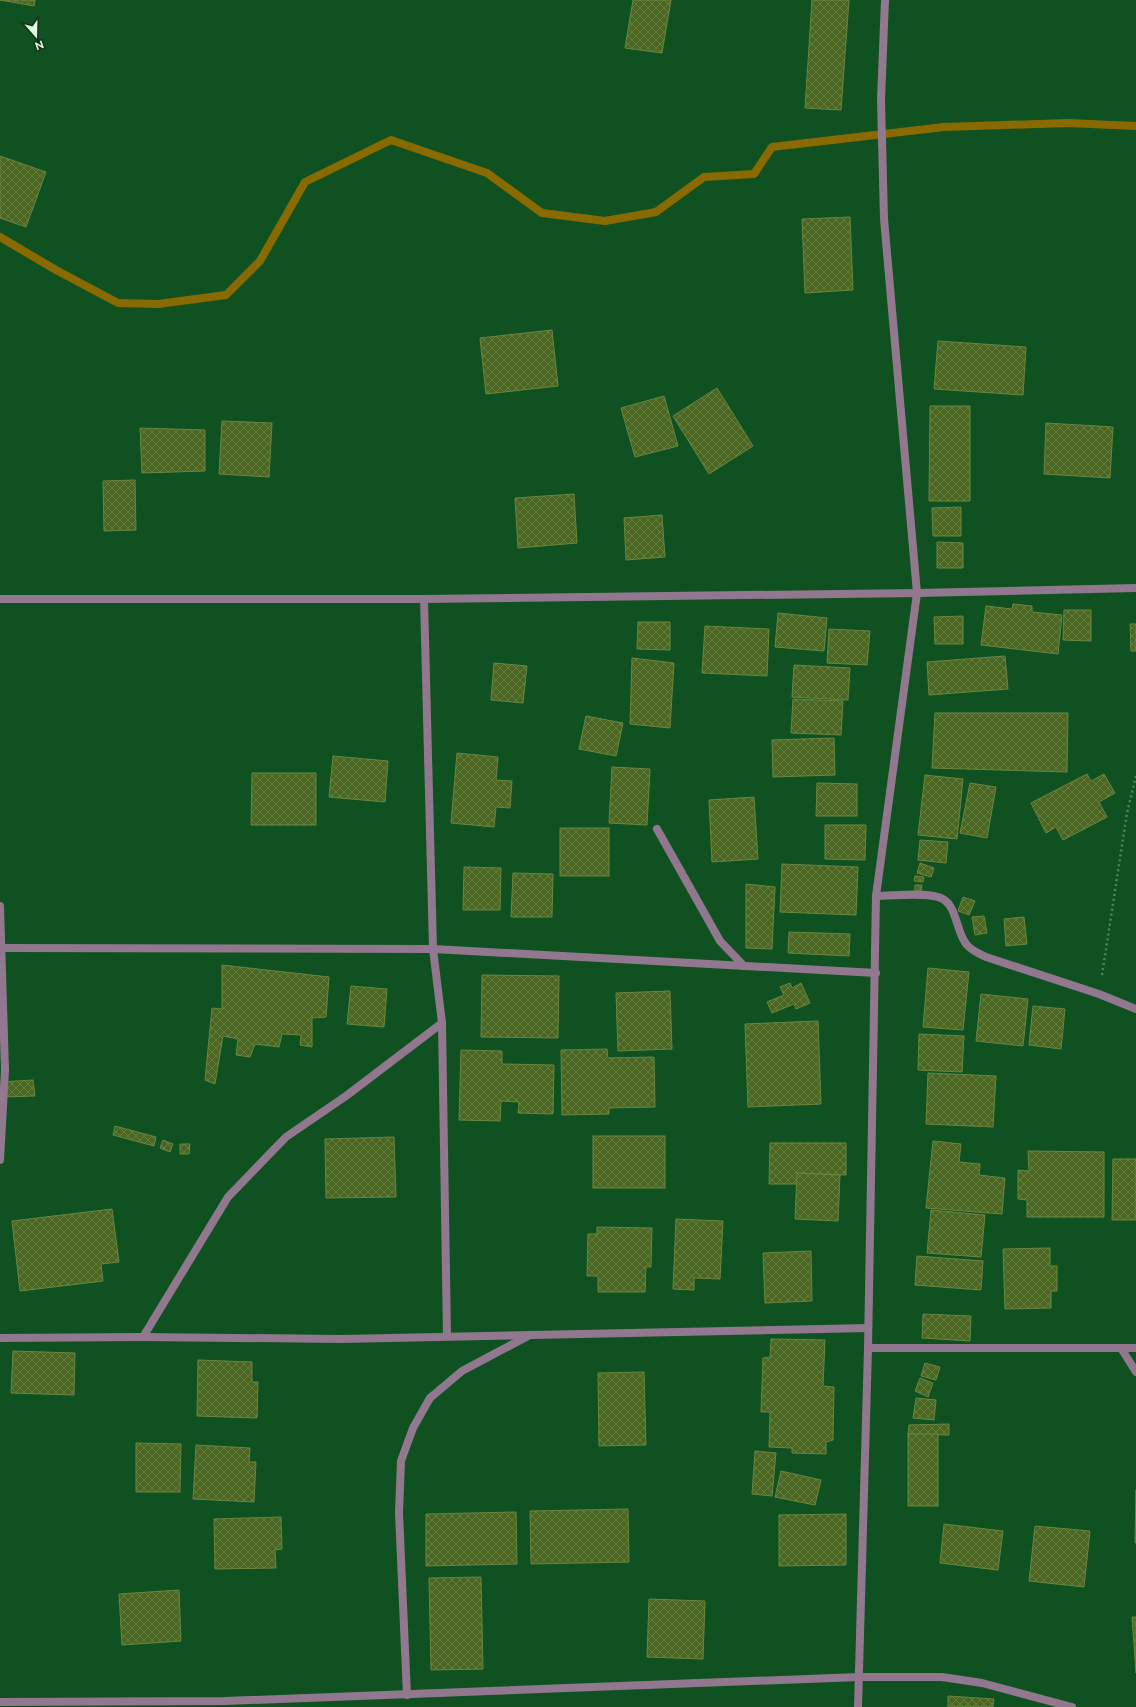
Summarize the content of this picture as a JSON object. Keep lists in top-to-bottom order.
{
  "north": "bottom"
}
